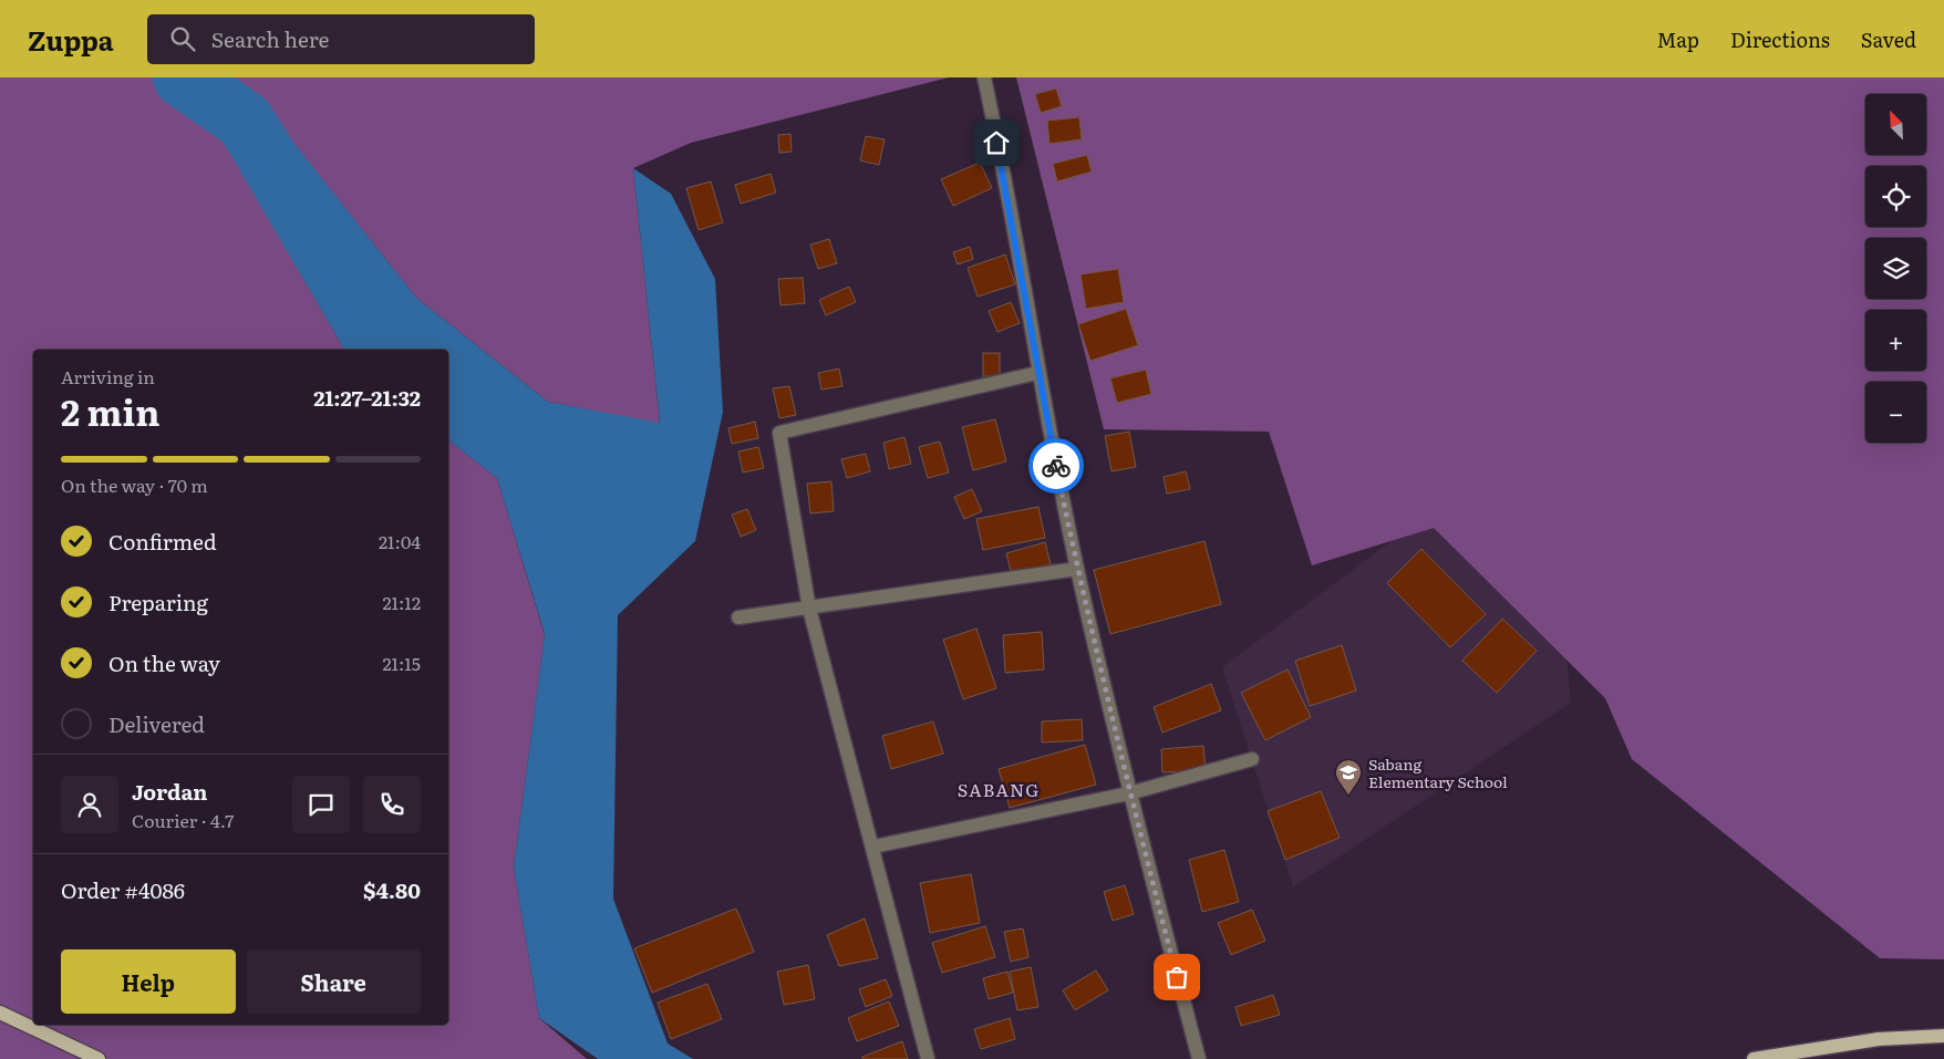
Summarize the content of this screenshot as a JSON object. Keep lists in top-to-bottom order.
{
  "districts": ["SABANG"],
  "places": {
    "school or university": ["Sabang Elementary School"]
  },
  "north": "top left",
  "page": {
    "header": "Zuppa",
    "search": "Search here",
    "nav": ["Map", "Directions", "Saved"],
    "map_buttons": ["+", "−"],
    "heading": ["2 min", "Arriving in", "21:27–21:32"],
    "panel": [
      "Jordan",
      "Courier · 4.7",
      "Order #4086",
      "$4.80"
    ],
    "bar": "On the way · 70 m",
    "list": [
      ["Confirmed", "21:04"],
      ["Preparing", "21:12"],
      ["On the way", "21:15"],
      "Delivered"
    ],
    "buttons": ["Help", "Share"]
  }
}
